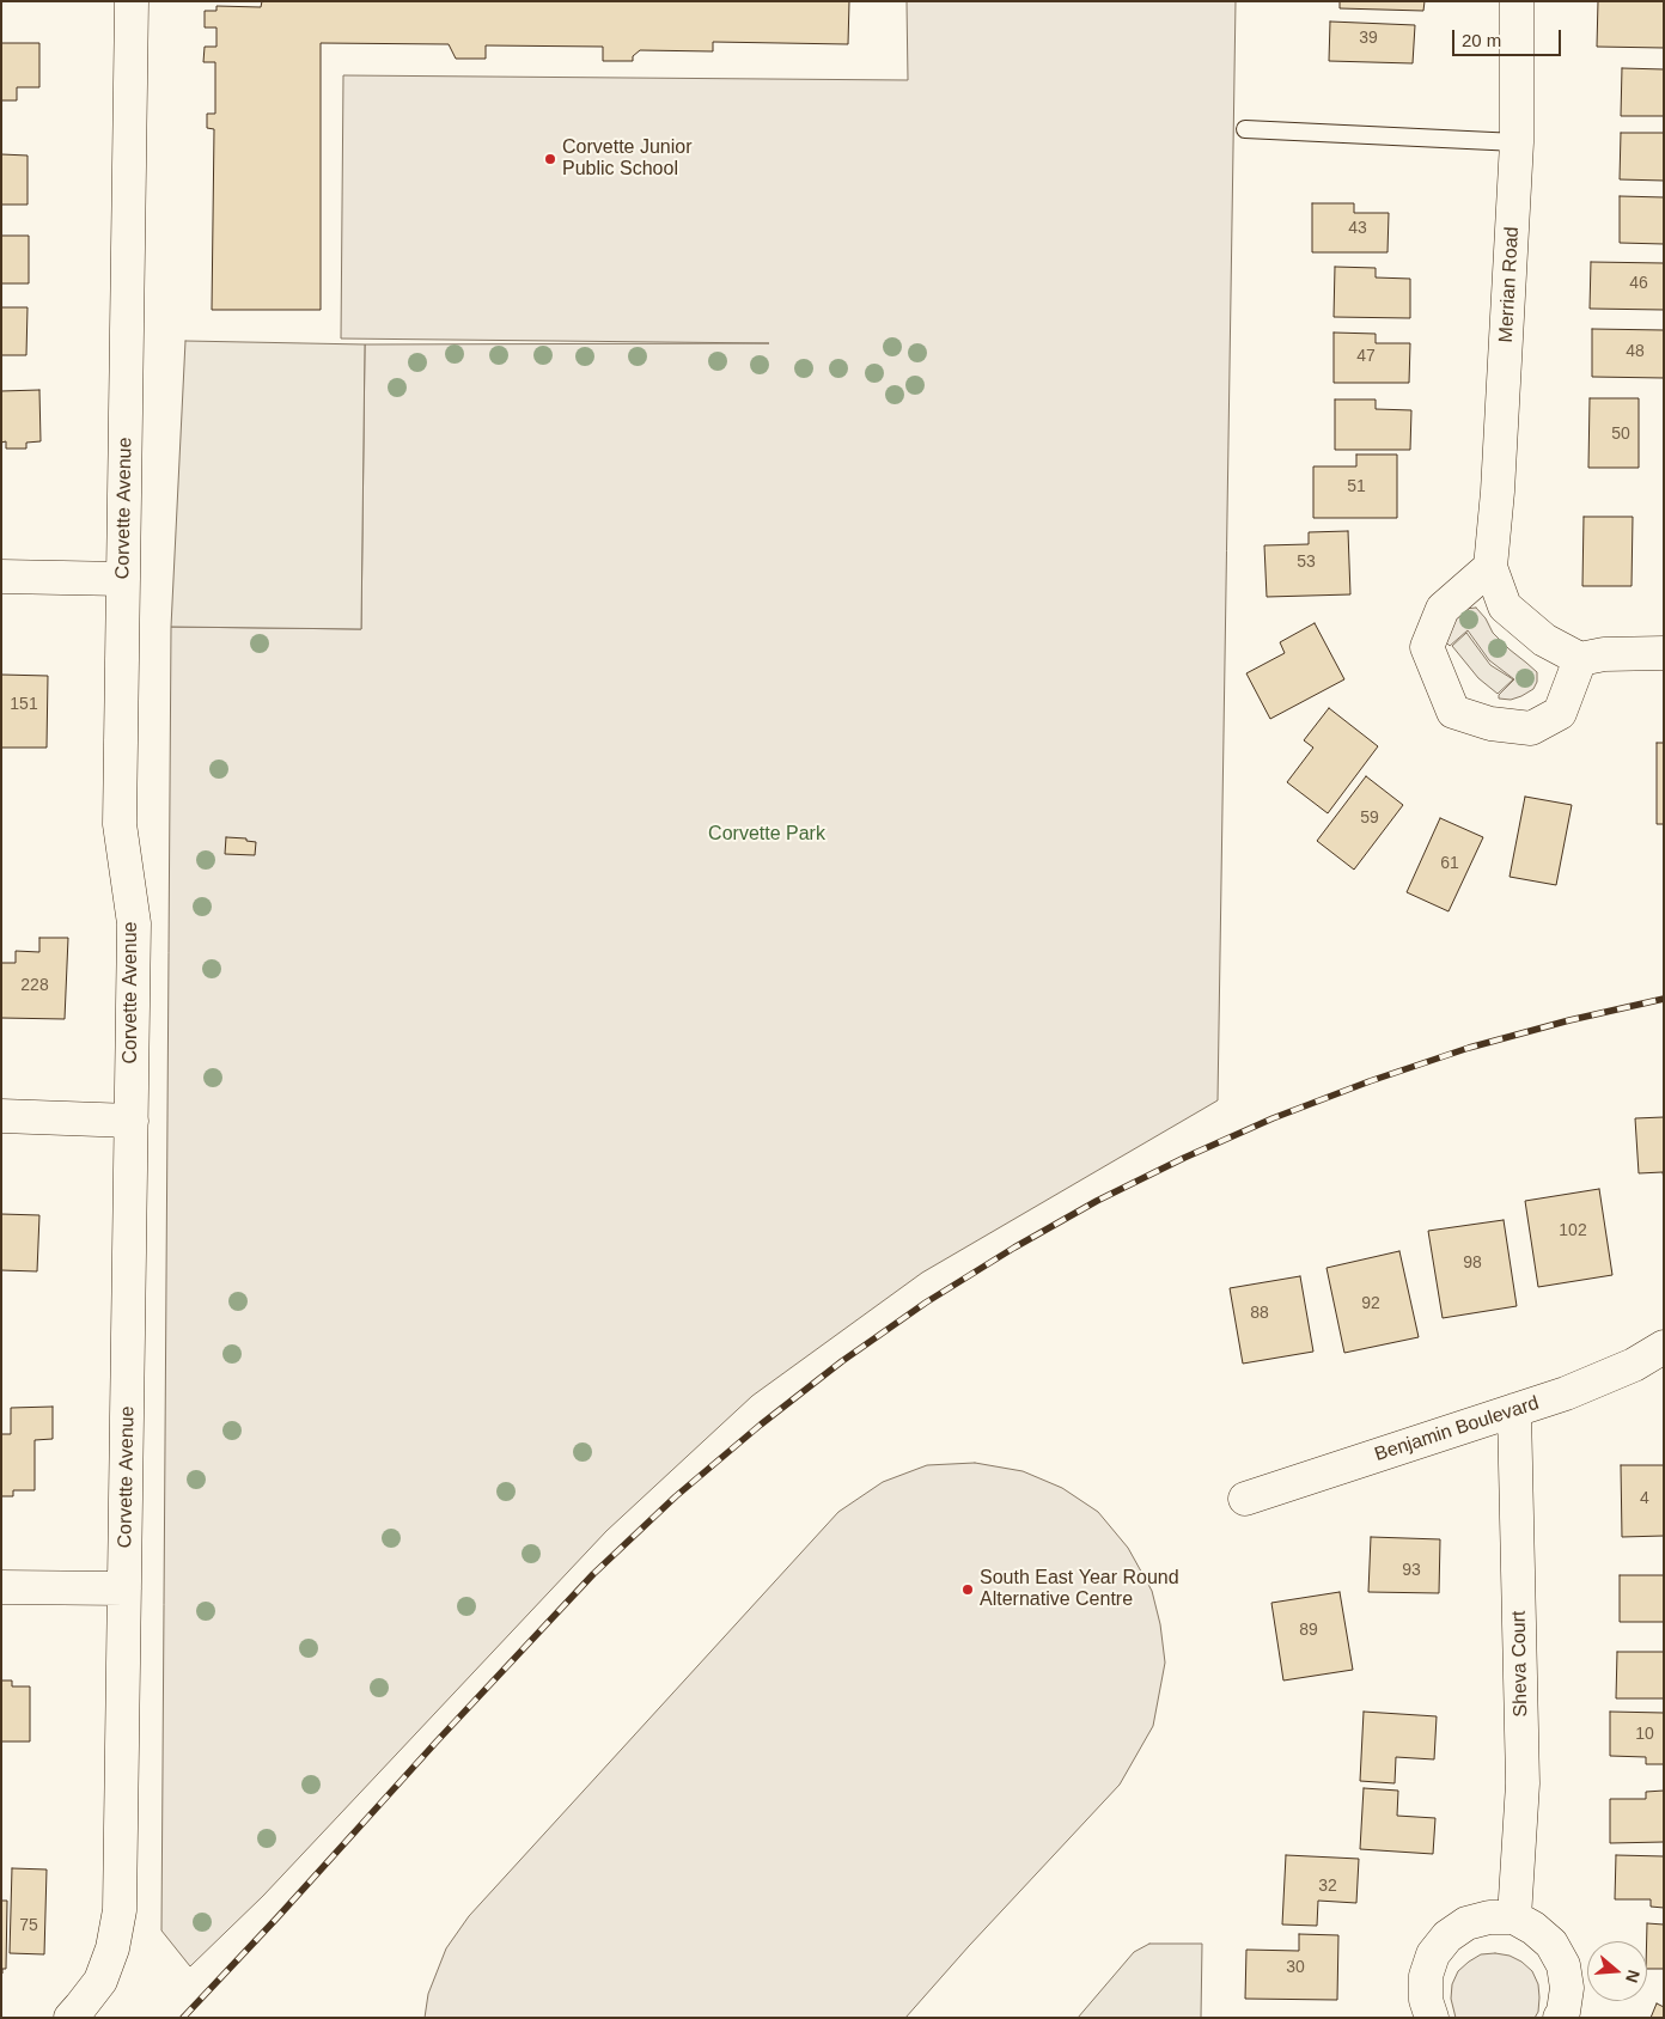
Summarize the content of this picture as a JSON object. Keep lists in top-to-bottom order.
{
  "streets": {
    "street": [
      "Merrian Road",
      "Corvette Avenue",
      "Benjamin Boulevard",
      "Sheva Court"
    ]
  },
  "crossings": [
    ["Benjamin Boulevard", "Sheva Court"]
  ],
  "parks": ["Corvette Park"],
  "places": ["Corvette Junior Public School", "South East Year Round Alternative Centre"],
  "house_numbers": [
    "39",
    "43",
    "46",
    "48",
    "47",
    "50",
    "51",
    "53",
    "151",
    "59",
    "61",
    "228",
    "102",
    "98",
    "92",
    "88",
    "4",
    "93",
    "89",
    "10",
    "32",
    "75",
    "30"
  ],
  "scale_bar": "20 m",
  "north": "right"
}
